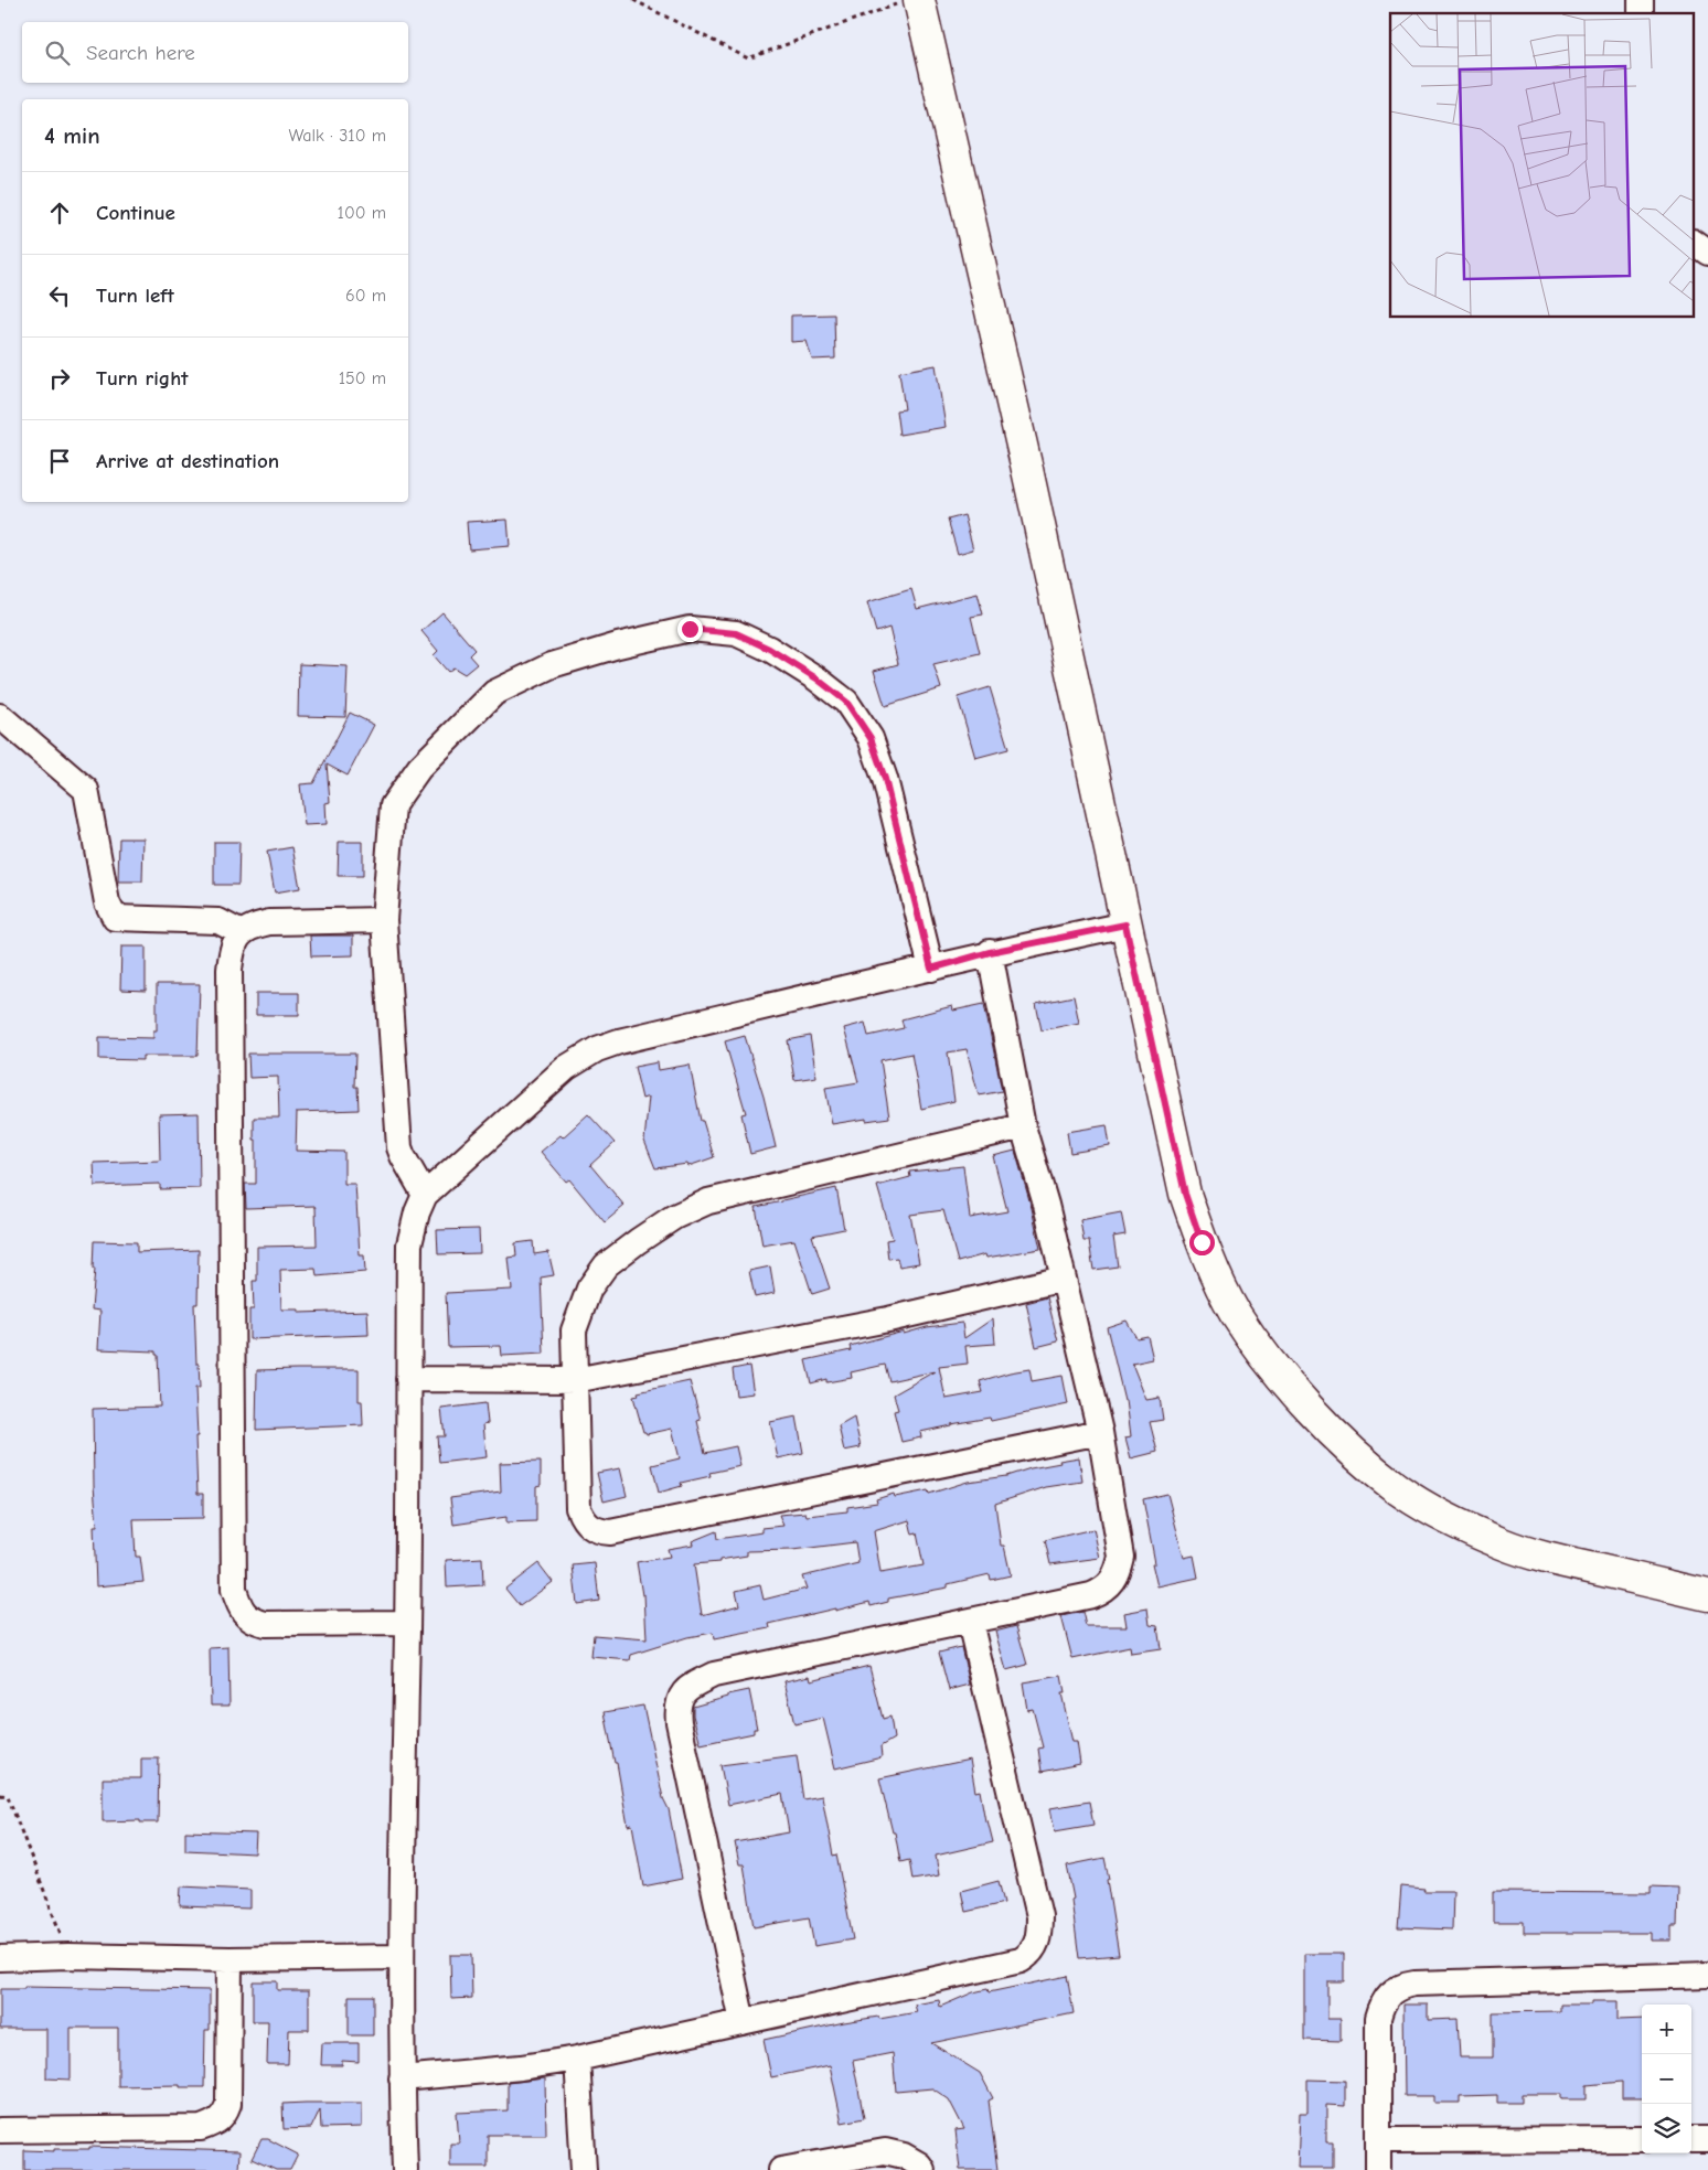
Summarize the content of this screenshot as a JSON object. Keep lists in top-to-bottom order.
{
  "page": {
    "search": "Search here",
    "heading": ["4 min", "Walk · 310 m"],
    "list": [
      ["Continue", "100 m"],
      ["Turn left", "60 m"],
      ["Turn right", "150 m"],
      "Arrive at destination"
    ],
    "map_buttons": ["+", "−"]
  }
}
